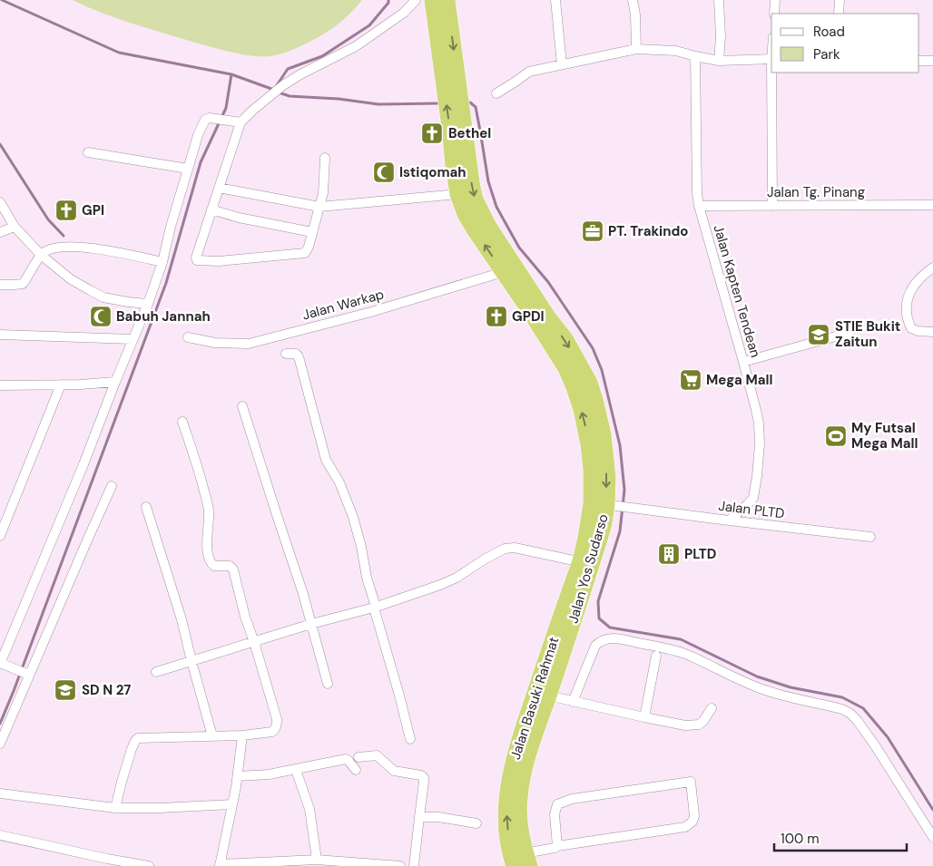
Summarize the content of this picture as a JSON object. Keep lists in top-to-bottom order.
{
  "streets": {
    "highway": ["Jalan Yos Sudarso", "Jalan Basuki Rahmat"],
    "street": [
      "Jalan Tg. Pinang",
      "Jalan Kapten Tendean",
      "Jalan Warkap",
      "Jalan PLTD"
    ]
  },
  "crossings": [
    ["Jalan Tg. Pinang", "Jalan Kapten Tendean"],
    ["Jalan Kapten Tendean", "Jalan PLTD"],
    ["Jalan Warkap", "Jalan Basuki Rahmat"],
    ["Jalan PLTD", "Jalan Yos Sudarso"],
    ["Jalan PLTD", "Jalan Basuki Rahmat"],
    ["Jalan Yos Sudarso", "Jalan Basuki Rahmat"]
  ],
  "one_way": ["Jalan Yos Sudarso", "Jalan Basuki Rahmat"],
  "places": {
    "church": ["Bethel", "GPI", "GPDI"],
    "mosque": ["Istiqomah", "Babuh Jannah"],
    "office": ["PT. Trakindo"],
    "school or university": ["STIE Bukit Zaitun", "SD N 27"],
    "supermarket": ["Mega Mall"],
    "sports": ["My Futsal Mega Mall"],
    "building": ["PLTD"]
  },
  "legend": ["Road", "Park"],
  "scale_bar": "100 m"
}
